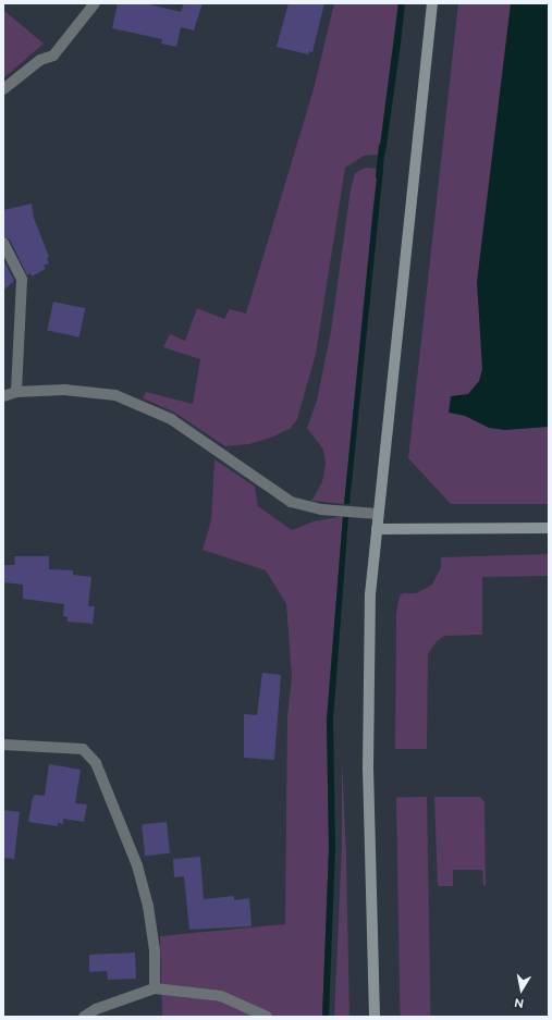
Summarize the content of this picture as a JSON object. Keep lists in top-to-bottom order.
{
  "north": "bottom"
}
